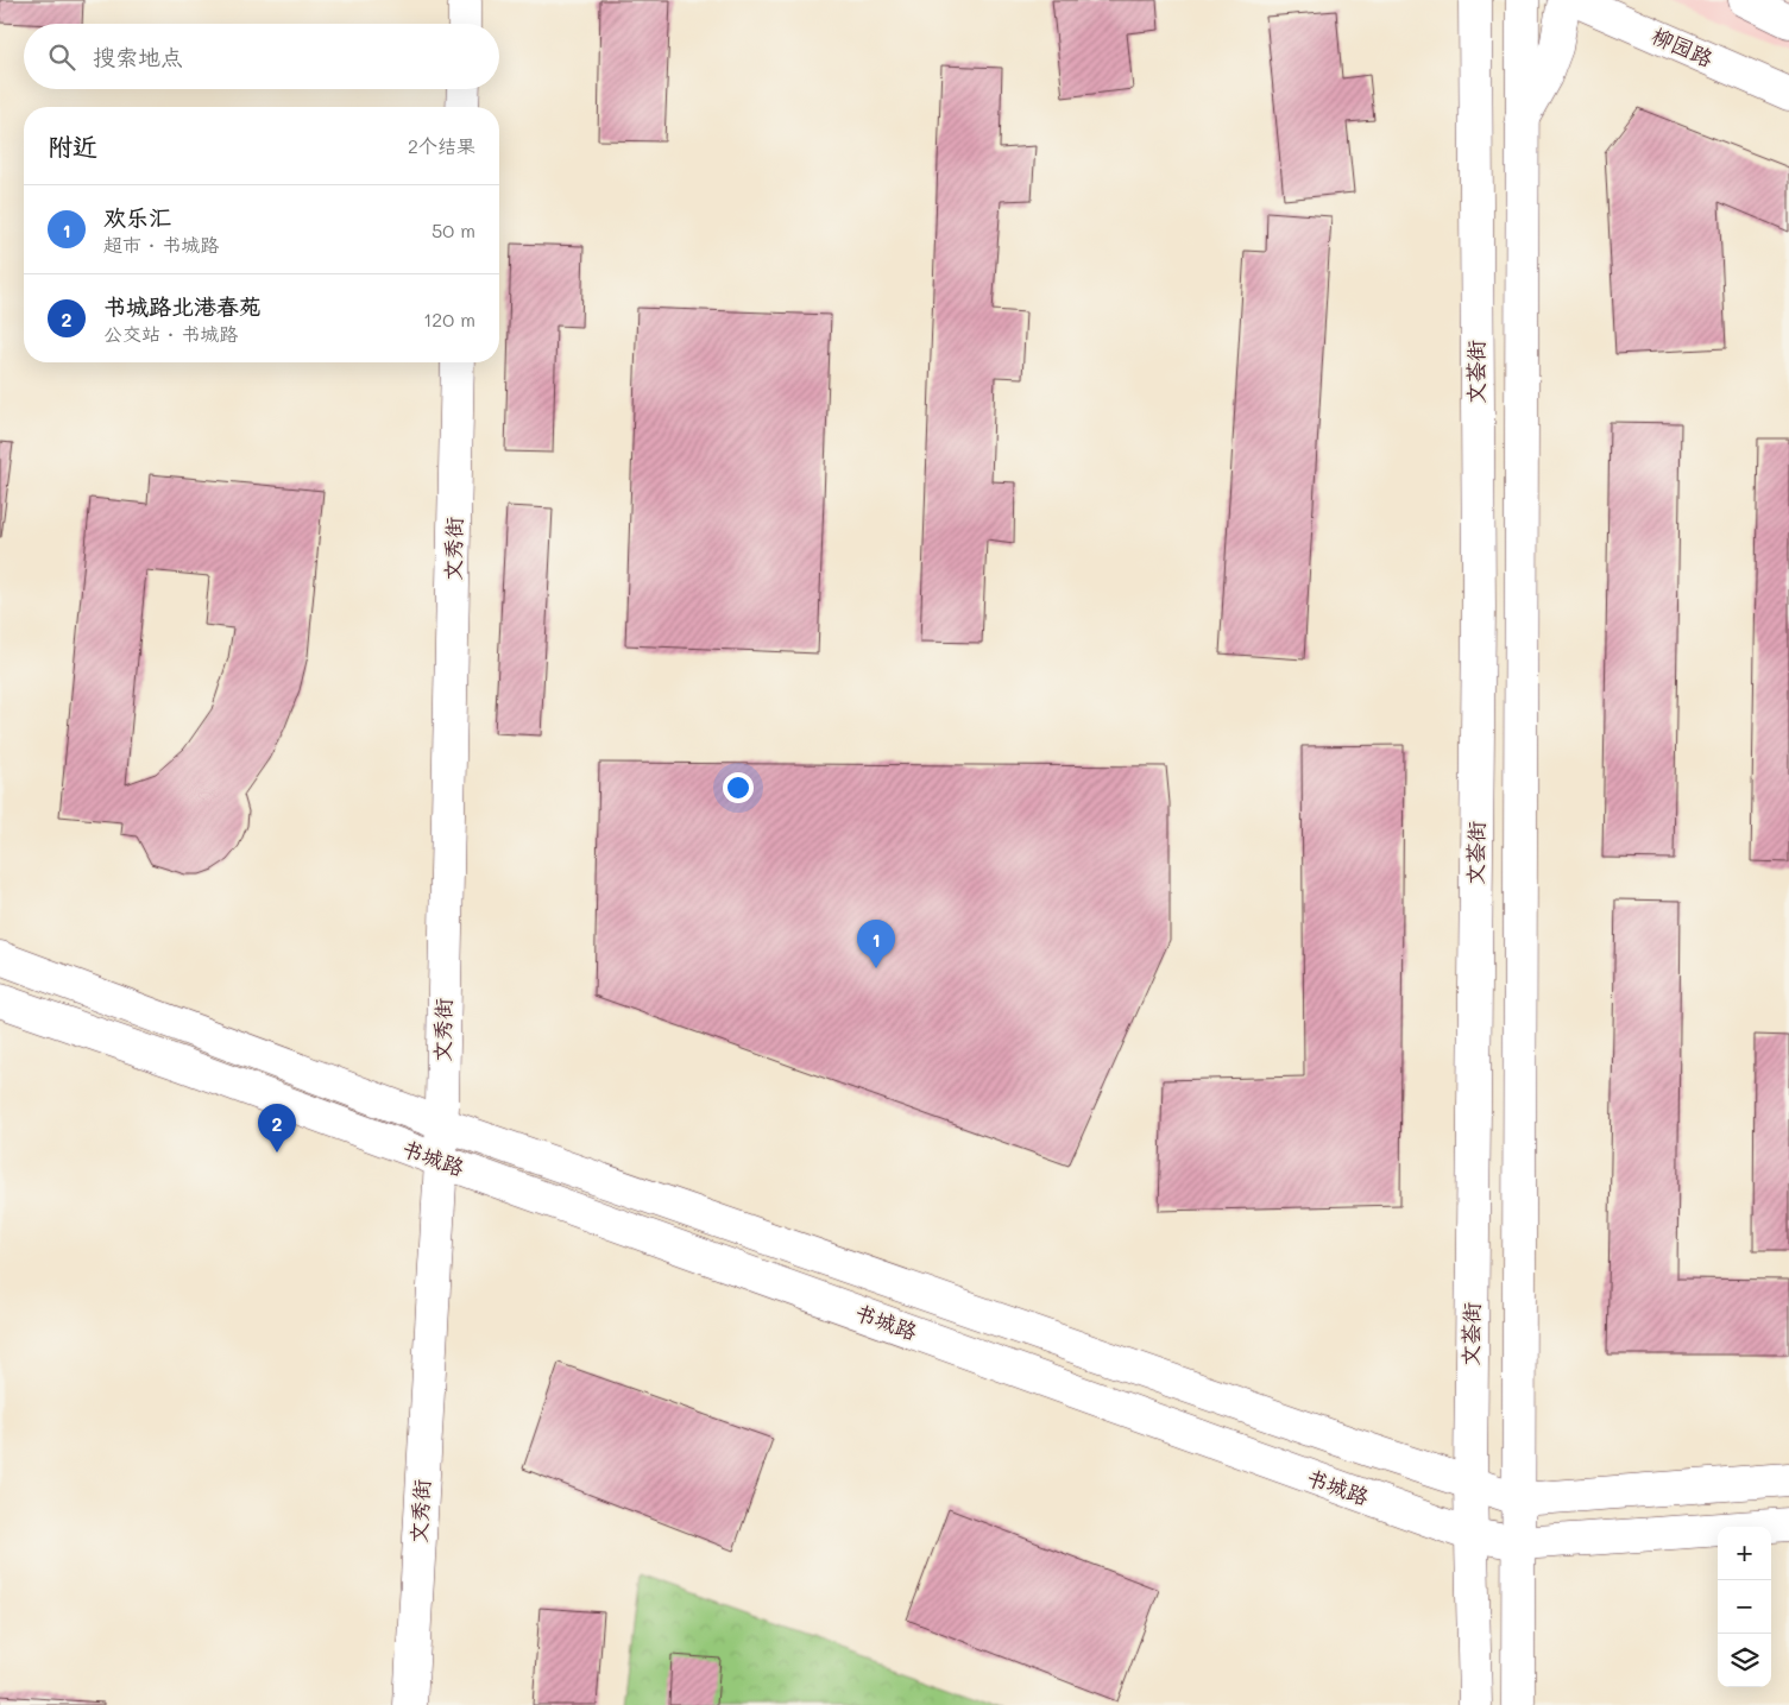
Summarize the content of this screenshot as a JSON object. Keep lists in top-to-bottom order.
{
  "streets": {
    "main road": [
      "柳园路",
      "文荟街",
      "文秀街",
      "书城路"
    ]
  },
  "crossings": [
    ["文荟街", "书城路"],
    ["文秀街", "书城路"]
  ],
  "page": {
    "search": "搜索地点",
    "heading": ["附近", "2个结果"],
    "list": [
      {
        "mark": "1",
        "name": "欢乐汇",
        "note": "超市 · 书城路",
        "value": "50 m"
      },
      {
        "mark": "2",
        "name": "书城路北港春苑",
        "note": "公交站 · 书城路",
        "value": "120 m"
      }
    ],
    "pins": ["1", "2"],
    "map_buttons": ["+", "−"]
  }
}
